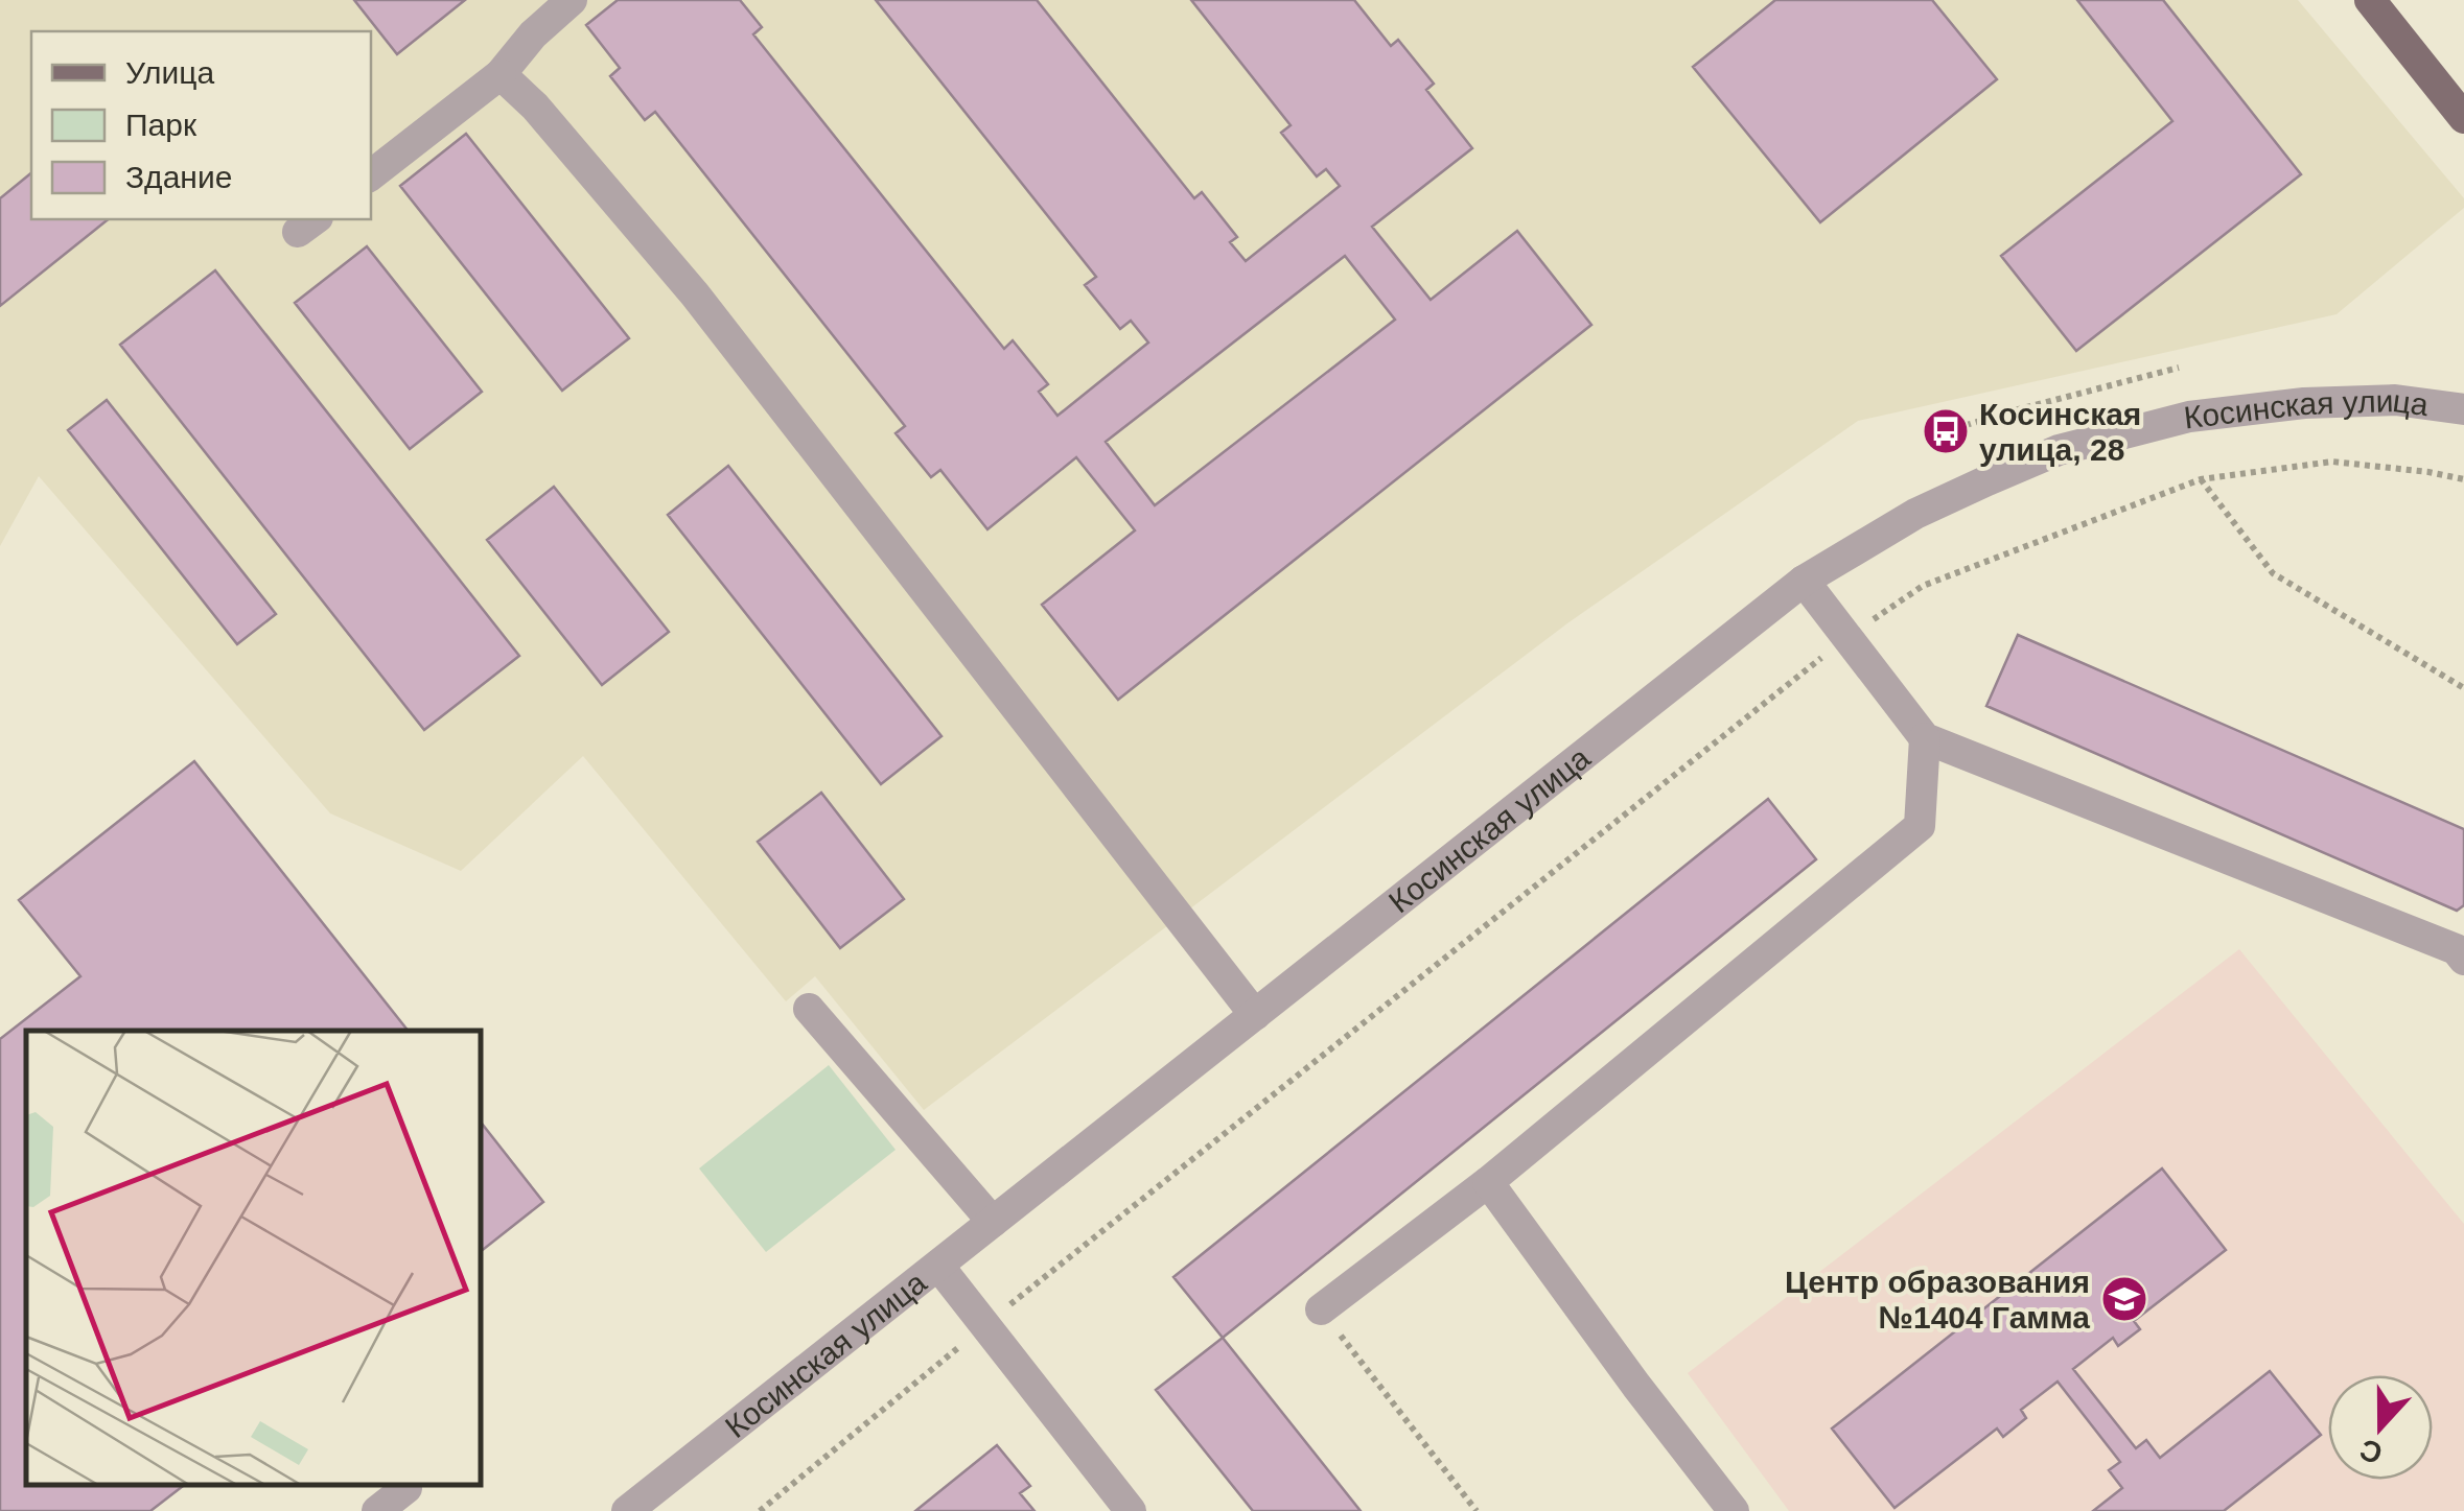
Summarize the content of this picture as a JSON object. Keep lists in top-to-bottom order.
{
  "streets": {
    "street": ["Косинская улица"]
  },
  "places": {
    "bus stop": ["Косинская улица, 28"],
    "school or university": ["Центр образования №1404 Гамма"]
  },
  "legend": ["Улица", "Парк", "Здание"],
  "north": "bottom"
}
